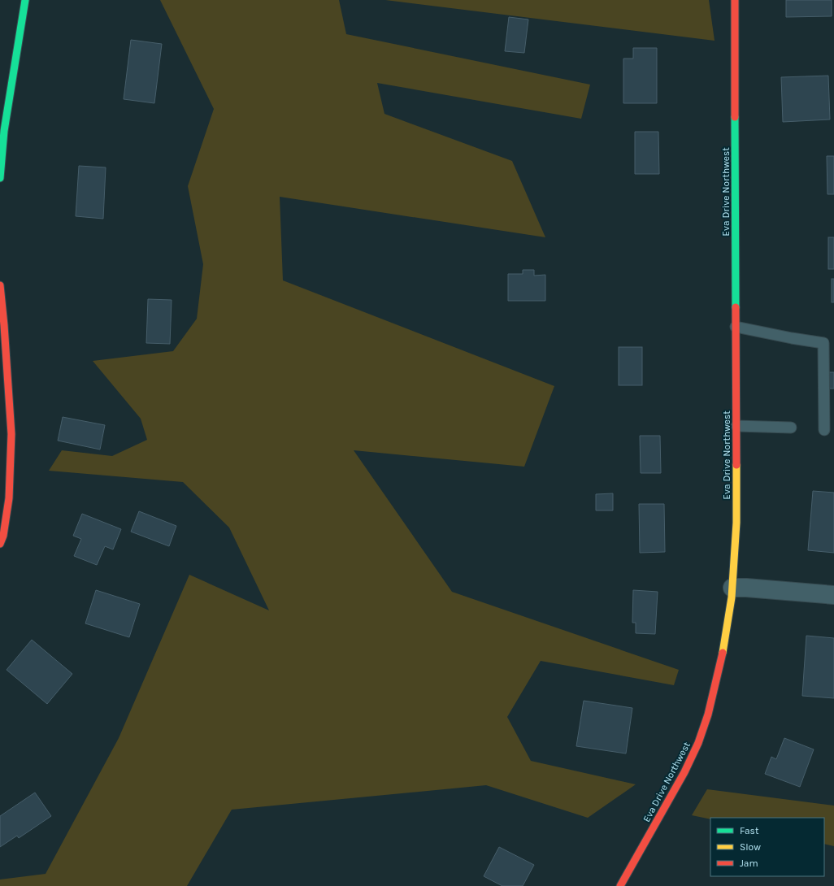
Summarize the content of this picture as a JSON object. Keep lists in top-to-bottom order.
{
  "streets": {
    "street": ["Eva Drive Northwest"]
  },
  "legend": ["Fast", "Slow", "Jam"]
}
